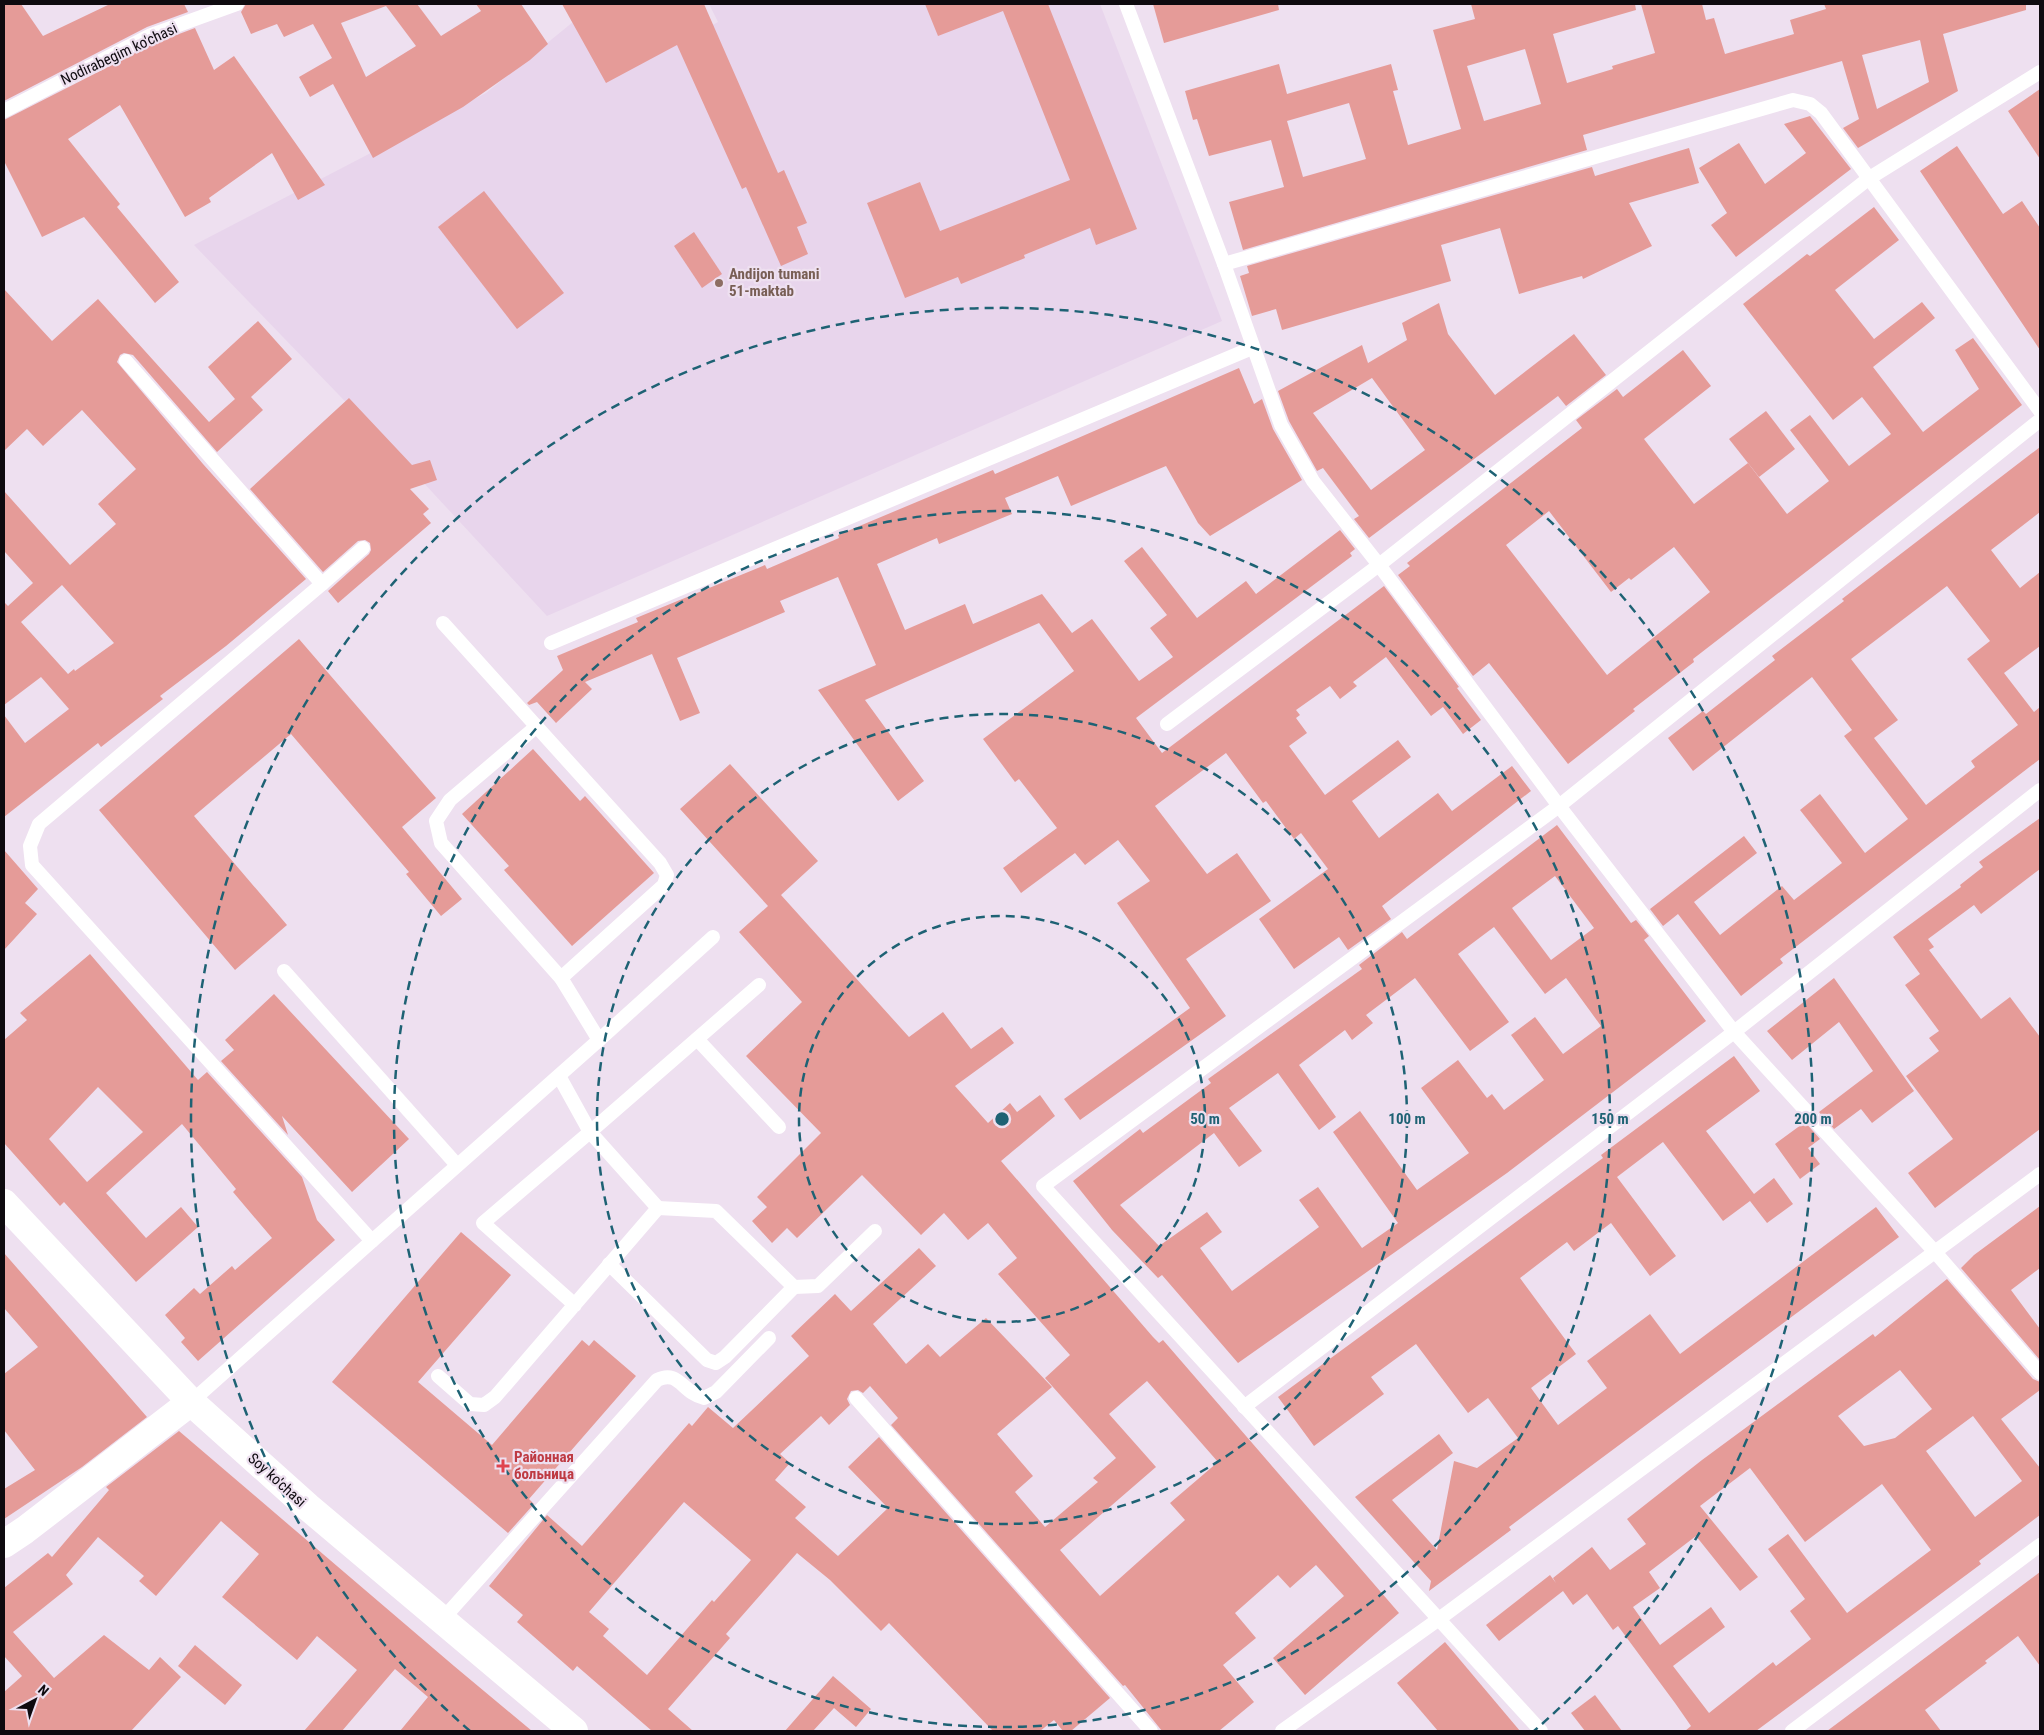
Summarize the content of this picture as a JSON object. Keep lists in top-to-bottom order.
{
  "streets": {
    "main road": ["Soy ko'chasi"],
    "lane": ["Nodirabegim ko'chasi"]
  },
  "places": {
    "other": ["Andijon tumani 51-maktab"],
    "health": ["Районная больница"]
  },
  "north": "top right",
  "rings": [
    "50 m",
    "100 m",
    "150 m",
    "200 m"
  ]
}
